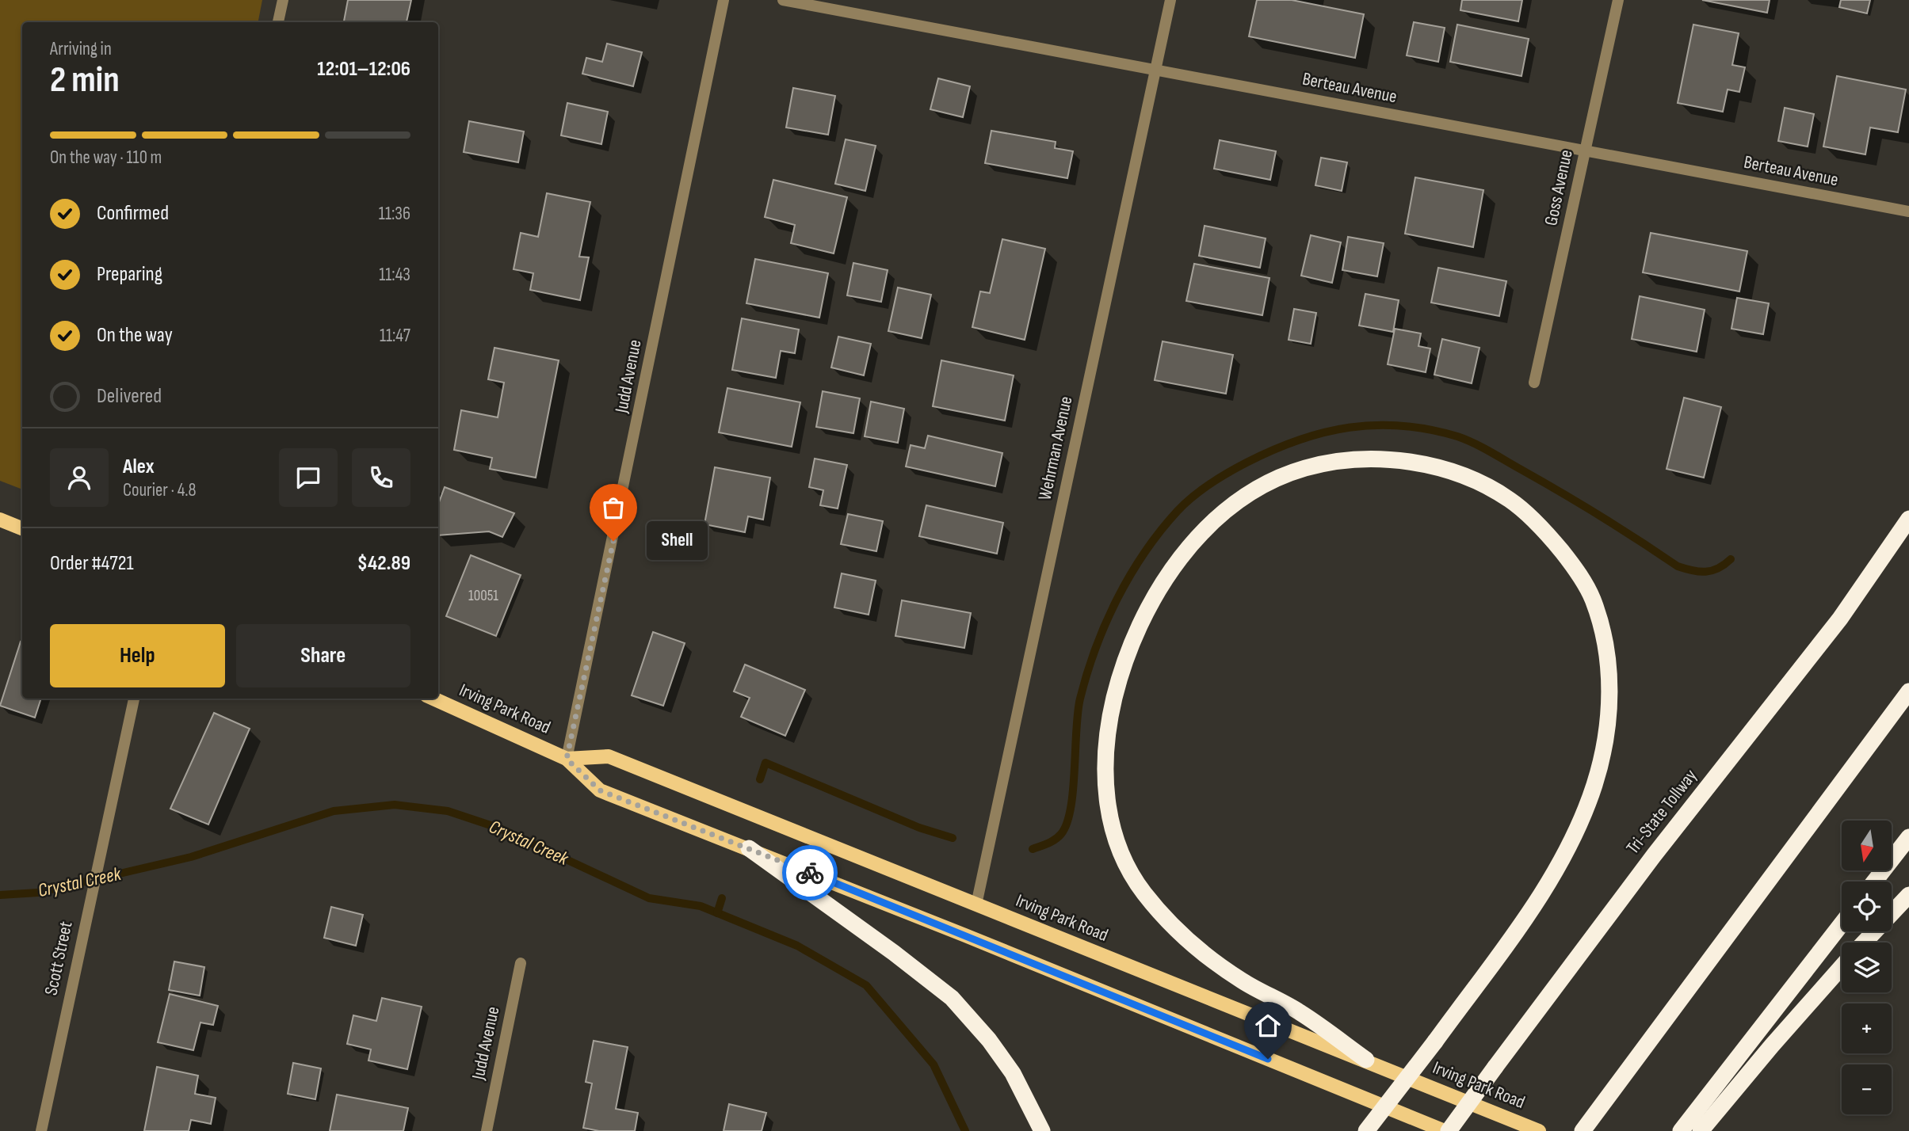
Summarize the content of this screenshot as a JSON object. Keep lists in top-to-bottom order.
{
  "streets": {
    "highway": ["Tri-State Tollway"],
    "main road": ["Irving Park Road"],
    "street": [
      "Berteau Avenue",
      "Goss Avenue",
      "Judd Avenue",
      "Wehrman Avenue",
      "Scott Street"
    ]
  },
  "crossings": [
    ["Berteau Avenue", "Goss Avenue"],
    ["Berteau Avenue", "Wehrman Avenue"],
    ["Judd Avenue", "Irving Park Road"],
    ["Wehrman Avenue", "Irving Park Road"],
    ["Irving Park Road", "Tri-State Tollway"]
  ],
  "water": ["Crystal Creek"],
  "places": ["Shell"],
  "house_numbers": ["10051"],
  "north": "bottom",
  "page": {
    "heading": ["2 min", "Arriving in", "12:01–12:06"],
    "panel": [
      "Alex",
      "Courier · 4.8",
      "Order #4721",
      "$42.89"
    ],
    "bar": "On the way · 110 m",
    "list": [
      ["Confirmed", "11:36"],
      ["Preparing", "11:43"],
      ["On the way", "11:47"],
      "Delivered"
    ],
    "bubble": "Shell",
    "buttons": ["Help", "Share"],
    "map_buttons": ["+", "−"]
  }
}
